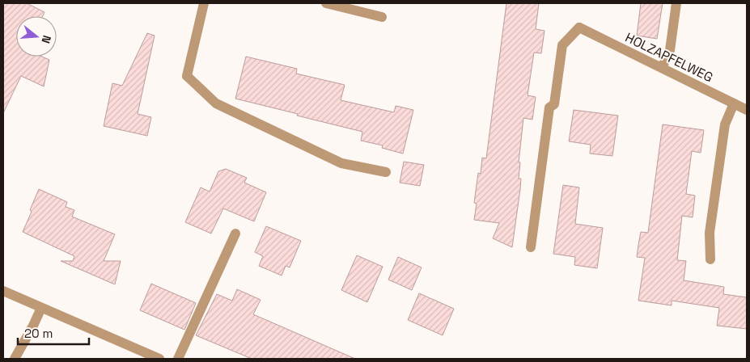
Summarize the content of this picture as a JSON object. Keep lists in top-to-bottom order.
{
  "streets": {
    "street": ["HOLZAPFELWEG"]
  },
  "scale_bar": "20 m",
  "north": "right"
}
